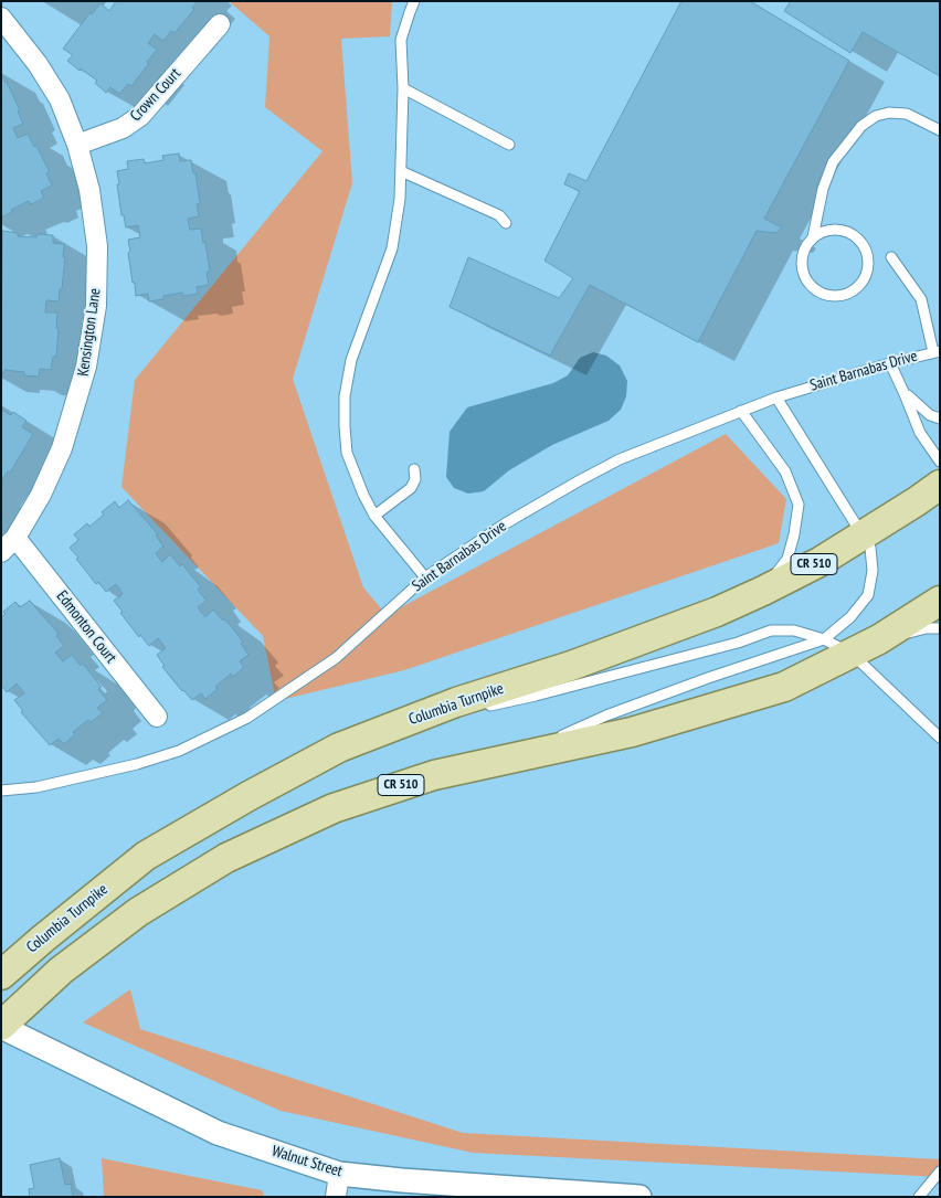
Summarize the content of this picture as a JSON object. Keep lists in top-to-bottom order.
{
  "streets": {
    "main road": ["CR 510", "Columbia Turnpike"],
    "street": [
      "Crown Court",
      "Kensington Lane",
      "Edmonton Court",
      "Walnut Street"
    ],
    "lane": ["Saint Barnabas Drive"]
  },
  "crossings": [
    ["Crown Court", "Kensington Lane"],
    ["Kensington Lane", "Edmonton Court"],
    ["CR 510", "Walnut Street"]
  ]
}
